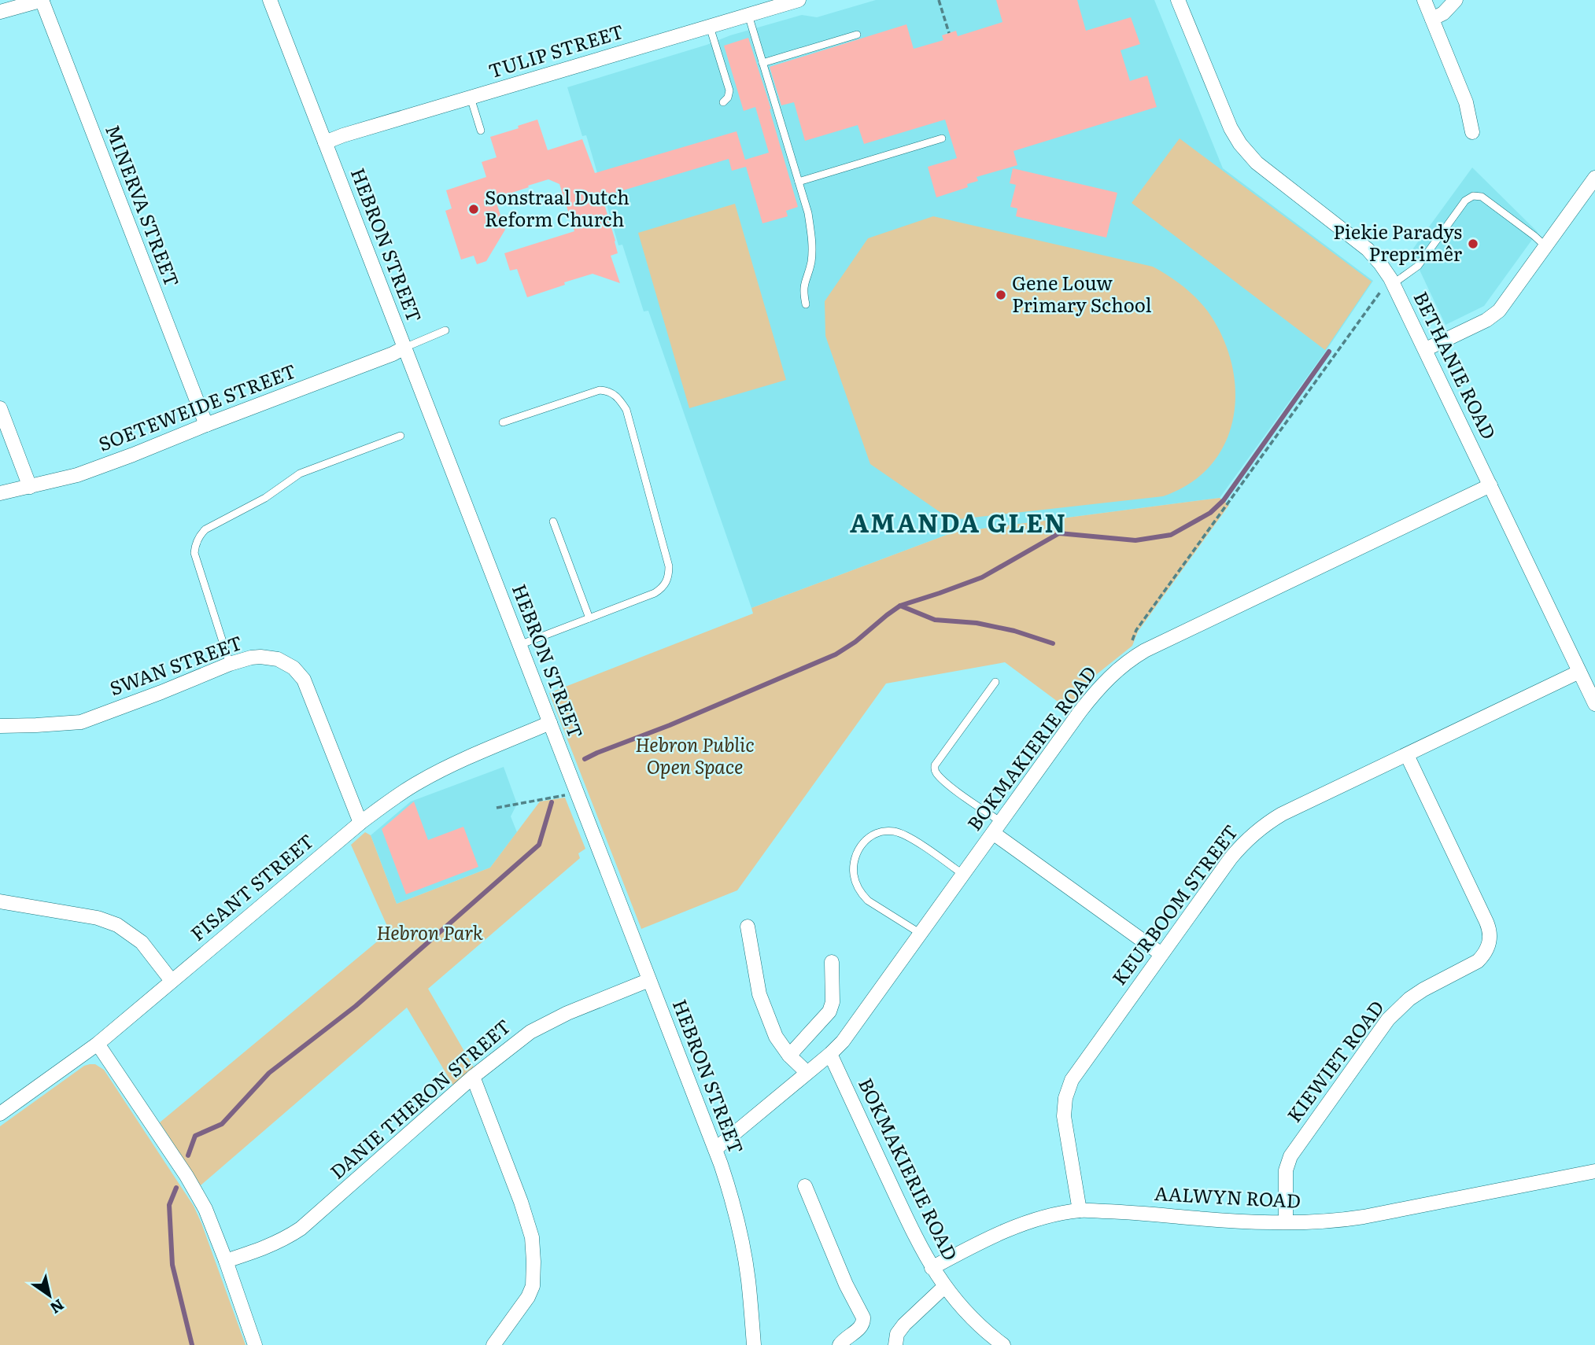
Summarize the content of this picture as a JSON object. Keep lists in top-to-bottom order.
{
  "streets": {
    "street": [
      "TULIP STREET",
      "MINERVA STREET",
      "HEBRON STREET",
      "BETHANIE ROAD",
      "SOETEWEIDE STREET",
      "SWAN STREET",
      "BOKMAKIERIE ROAD",
      "FISANT STREET",
      "KEURBOOM STREET",
      "KIEWIET ROAD",
      "DANIE THERON STREET",
      "AALWYN ROAD"
    ]
  },
  "crossings": [
    ["TULIP STREET", "HEBRON STREET"],
    ["MINERVA STREET", "SOETEWEIDE STREET"],
    ["HEBRON STREET", "SOETEWEIDE STREET"],
    ["HEBRON STREET", "BOKMAKIERIE ROAD"],
    ["HEBRON STREET", "FISANT STREET"],
    ["HEBRON STREET", "DANIE THERON STREET"],
    ["BETHANIE ROAD", "BOKMAKIERIE ROAD"],
    ["BETHANIE ROAD", "KEURBOOM STREET"],
    ["SWAN STREET", "FISANT STREET"],
    ["BOKMAKIERIE ROAD", "AALWYN ROAD"],
    ["KEURBOOM STREET", "KIEWIET ROAD"],
    ["KEURBOOM STREET", "AALWYN ROAD"],
    ["KIEWIET ROAD", "AALWYN ROAD"]
  ],
  "districts": ["AMANDA GLEN"],
  "parks": ["Hebron Public Open Space", "Hebron Park"],
  "places": ["Sonstraal Dutch Reform Church", "Piekie Paradys Preprimêr", "Gene Louw Primary School"],
  "north": "bottom right"
}
